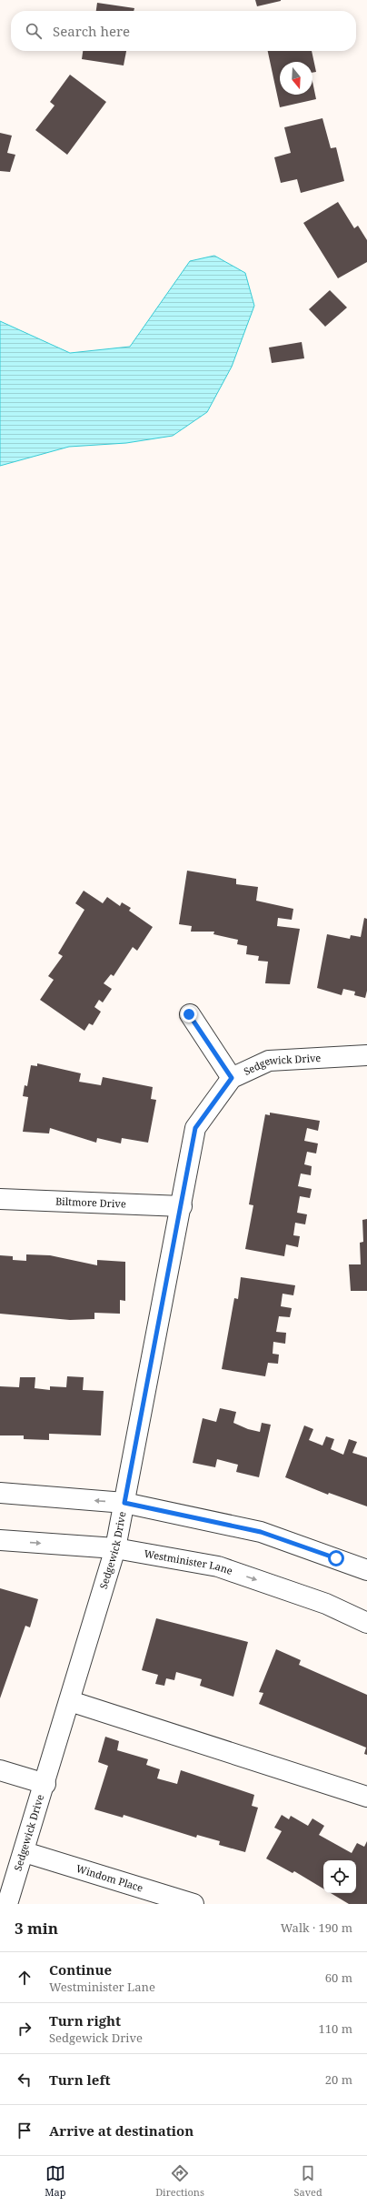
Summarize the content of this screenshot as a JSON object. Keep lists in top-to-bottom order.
{
  "streets": {
    "street": [
      "Sedgewick Drive",
      "Biltmore Drive",
      "Westminister Lane",
      "Windom Place"
    ]
  },
  "crossings": [
    ["Sedgewick Drive", "Biltmore Drive"],
    ["Sedgewick Drive", "Westminister Lane"],
    ["Sedgewick Drive", "Windom Place"]
  ],
  "north": "bottom",
  "page": {
    "search": "Search here",
    "heading": ["3 min", "Walk · 190 m"],
    "list": [
      ["Continue", "Westminister Lane", "60 m"],
      ["Turn right", "Sedgewick Drive", "110 m"],
      ["Turn left", "20 m"],
      "Arrive at destination"
    ],
    "nav": ["Map", "Directions", "Saved"]
  }
}
